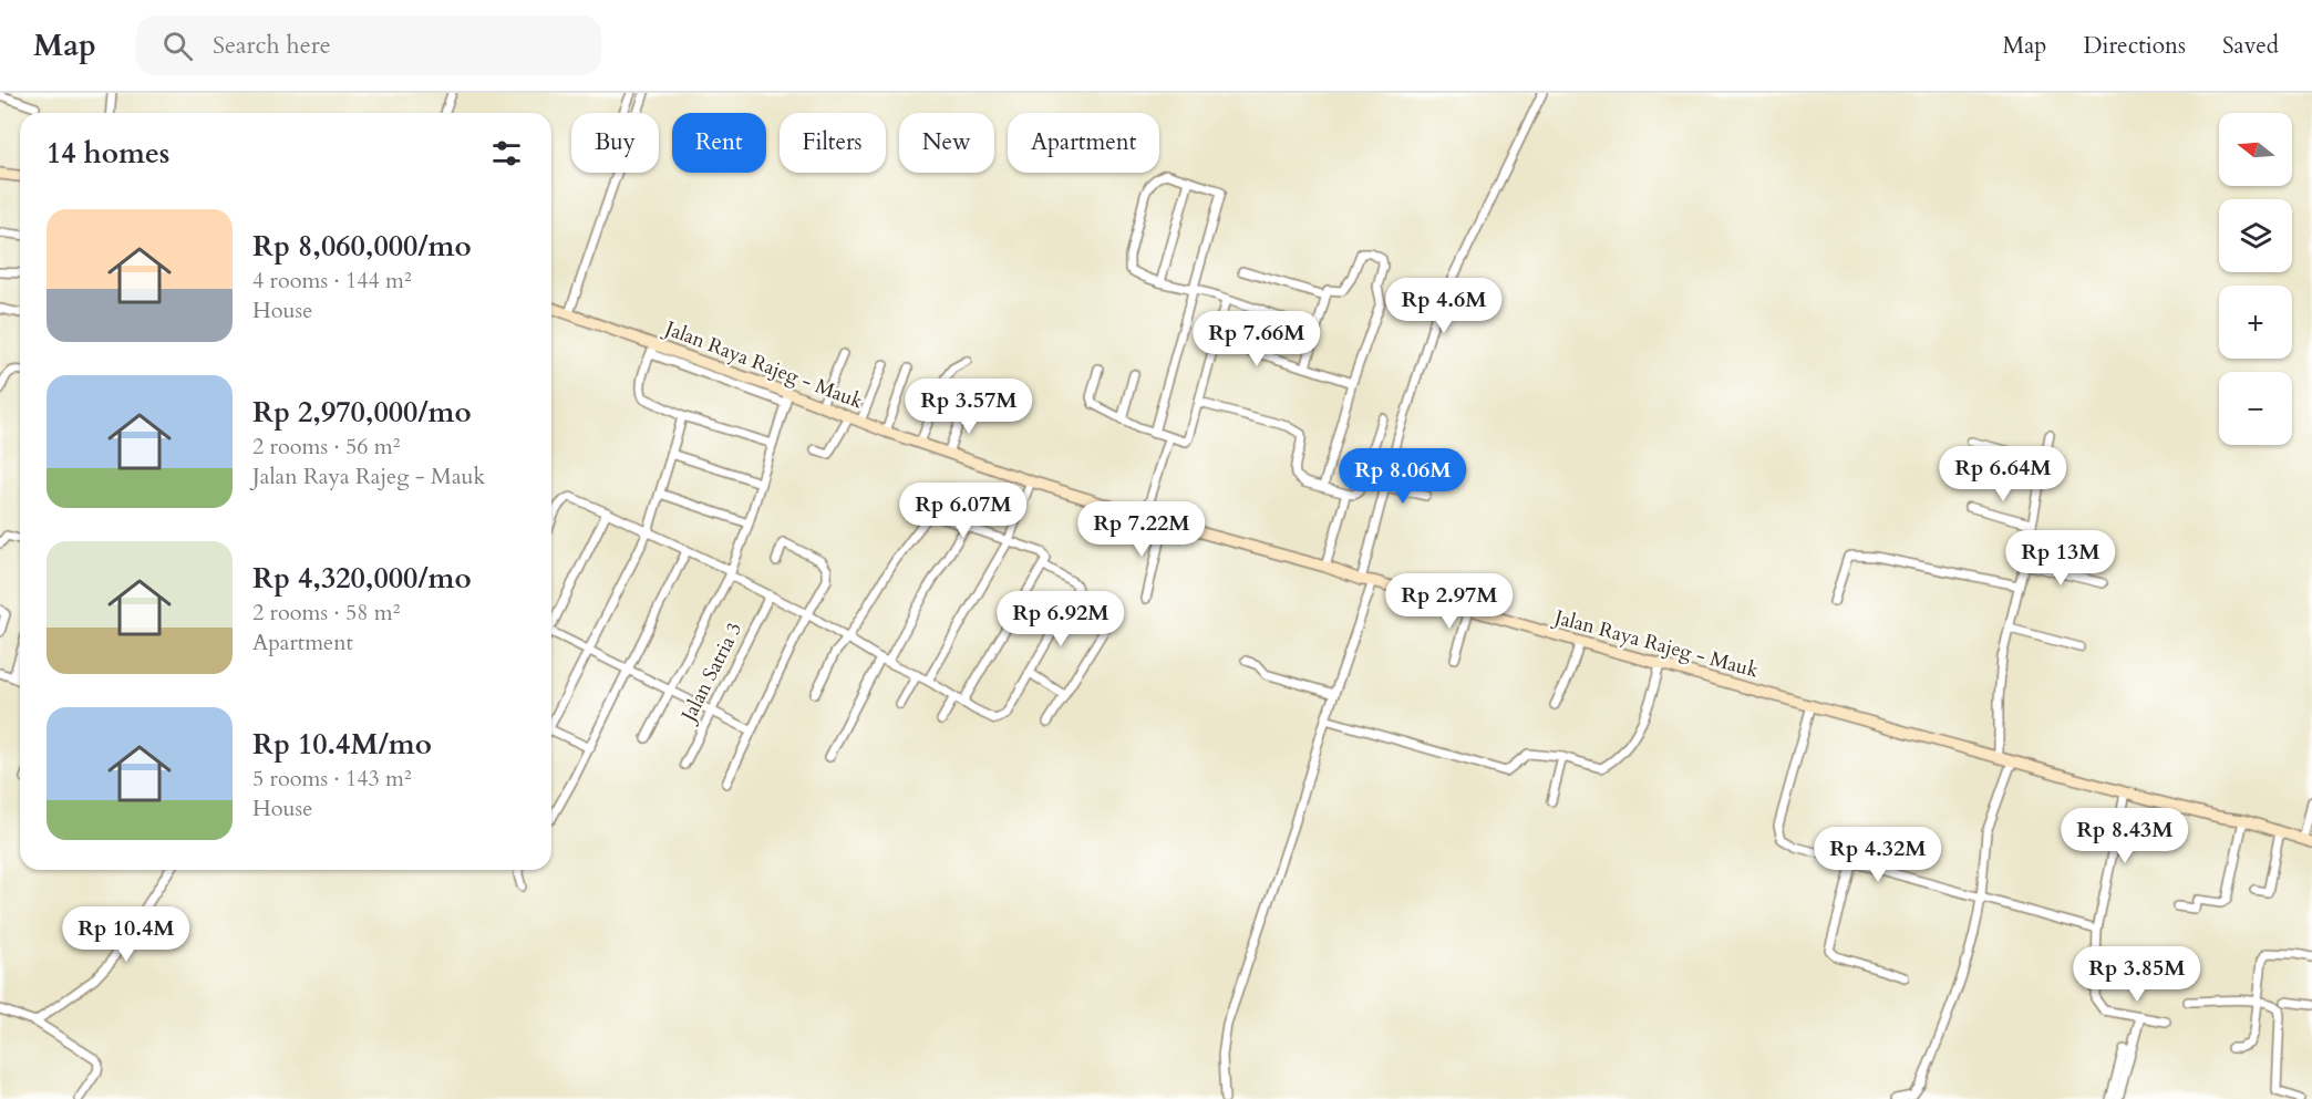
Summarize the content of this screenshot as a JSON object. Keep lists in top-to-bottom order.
{
  "streets": {
    "main road": ["Jalan Raya Rajeg - Mauk"],
    "street": ["Jalan Satria 3"]
  },
  "north": "left",
  "page": {
    "header": "Map",
    "search": "Search here",
    "nav": ["Map", "Directions", "Saved"],
    "map_buttons": ["+", "−"],
    "chip": [
      "Buy",
      "Rent",
      "Filters",
      "New",
      "Apartment"
    ],
    "heading": "14 homes",
    "list": [
      {
        "name": "Rp 8,060,000/mo",
        "note": "4 rooms · 144 m² · House"
      },
      {
        "name": "Rp 2,970,000/mo",
        "note": "2 rooms · 56 m² · Jalan Raya Rajeg - Mauk"
      },
      {
        "name": "Rp 4,320,000/mo",
        "note": "2 rooms · 58 m² · Apartment"
      },
      {
        "name": "Rp 10.4M/mo",
        "note": "5 rooms · 143 m² · House"
      }
    ],
    "price": [
      "Rp 4.6M",
      "Rp 7.66M",
      "Rp 3.57M",
      "Rp 6.64M",
      "Rp 8.06M",
      "Rp 6.07M",
      "Rp 7.22M",
      "Rp 13M",
      "Rp 2.97M",
      "Rp 6.92M",
      "Rp 8.43M",
      "Rp 4.32M",
      "Rp 10.4M",
      "Rp 3.85M"
    ]
  }
}
